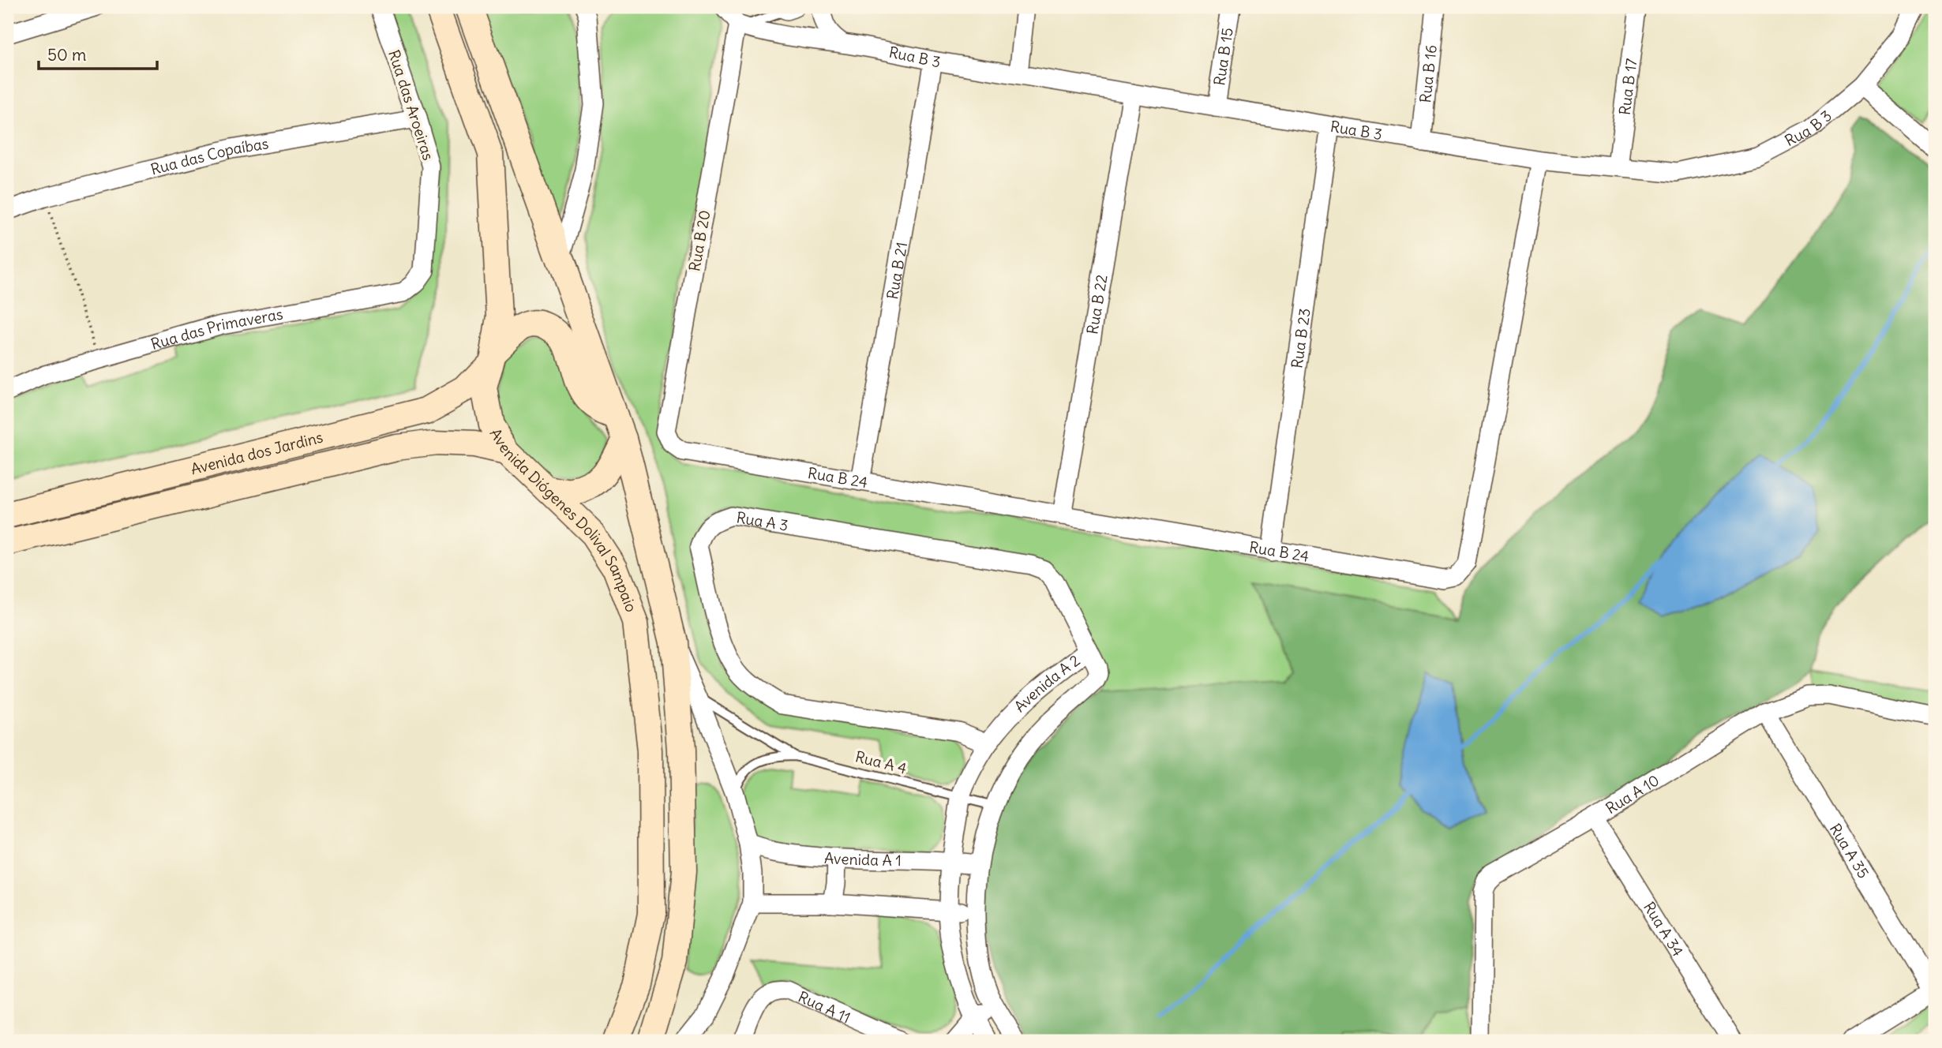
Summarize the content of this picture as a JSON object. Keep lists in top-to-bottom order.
{
  "streets": {
    "street": [
      "Rua B 3",
      "Rua B 15",
      "Rua B 16",
      "Rua B 17",
      "Rua das Aroeiras",
      "Rua das Copaíbas",
      "Rua B 20",
      "Rua B 21",
      "Rua B 22",
      "Rua das Primaveras",
      "Rua B 23",
      "Avenida dos Jardins",
      "Rua B 24",
      "Avenida Diógenes Dolival Sampaio",
      "Rua A 3",
      "Avenida A 2",
      "Rua A 10",
      "Rua A 35",
      "Avenida A 1",
      "Rua A 34",
      "Rua A 11"
    ],
    "lane": ["Rua A 4"]
  },
  "crossings": [
    ["Rua B 3", "Rua B 15"],
    ["Rua B 3", "Rua B 16"],
    ["Rua B 3", "Rua B 17"],
    ["Rua B 3", "Rua B 20"],
    ["Rua B 3", "Rua B 21"],
    ["Rua B 3", "Rua B 22"],
    ["Rua B 3", "Rua B 23"],
    ["Rua B 3", "Rua B 24"],
    ["Rua das Aroeiras", "Rua das Copaíbas"],
    ["Rua das Aroeiras", "Rua das Primaveras"],
    ["Rua B 20", "Rua B 24"],
    ["Rua B 21", "Rua B 24"],
    ["Rua B 22", "Rua B 24"],
    ["Rua B 23", "Rua B 24"],
    ["Avenida dos Jardins", "Avenida Diógenes Dolival Sampaio"],
    ["Rua A 3", "Avenida A 2"],
    ["Avenida A 2", "Rua A 4"],
    ["Avenida A 2", "Avenida A 1"],
    ["Rua A 10", "Rua A 35"],
    ["Rua A 10", "Rua A 34"]
  ],
  "scale_bar": "50 m"
}
